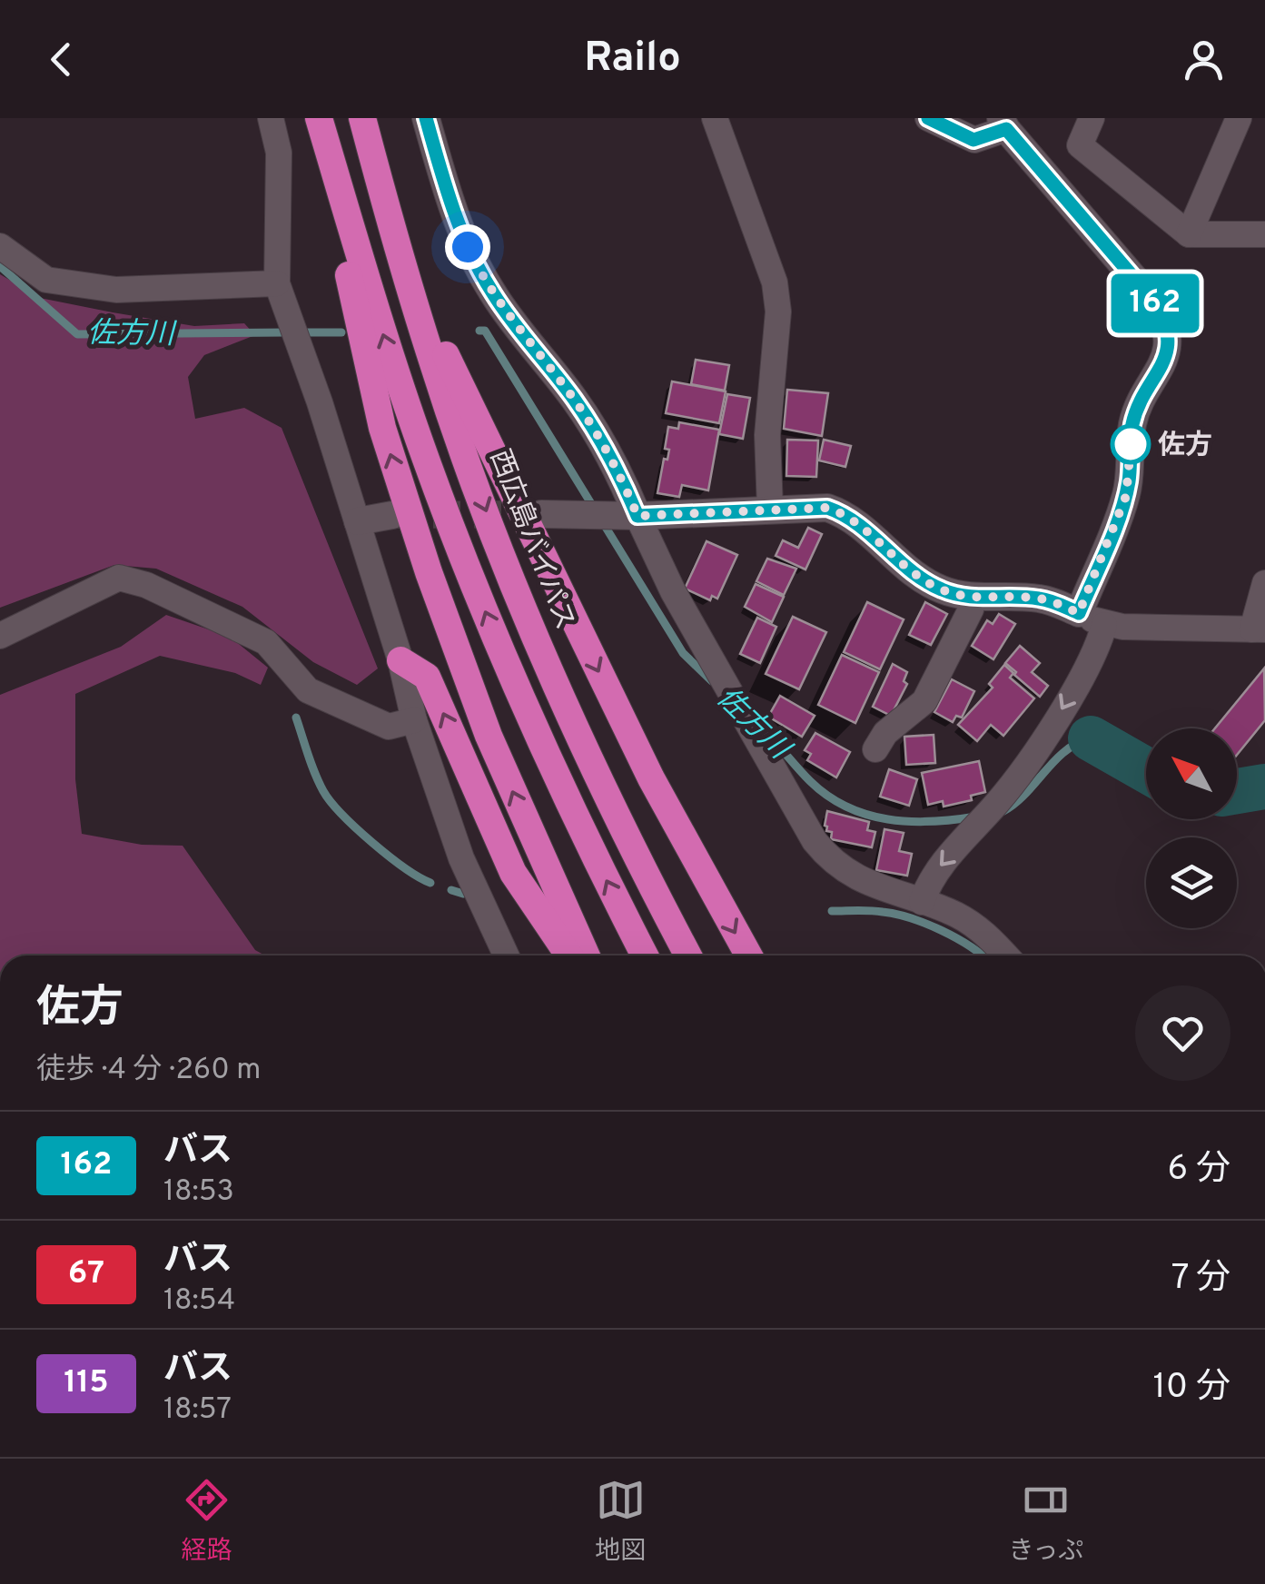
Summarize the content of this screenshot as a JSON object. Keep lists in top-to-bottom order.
{
  "streets": {
    "highway": ["西広島バイパス"]
  },
  "water": ["佐方川"],
  "places": ["佐方"],
  "lines": ["bus line 162"],
  "north": "top left",
  "page": {
    "header": "Railo",
    "on_map": "162",
    "heading": ["佐方", "徒歩 · 4 分 · 260 m"],
    "list": [
      {
        "mark": "162",
        "name": "バス",
        "note": "18:53",
        "value": "6 分"
      },
      {
        "mark": "67",
        "name": "バス",
        "note": "18:54",
        "value": "7 分"
      },
      {
        "mark": "115",
        "name": "バス",
        "note": "18:57",
        "value": "10 分"
      }
    ],
    "tabs": ["経路", "地図", "きっぷ"]
  }
}
